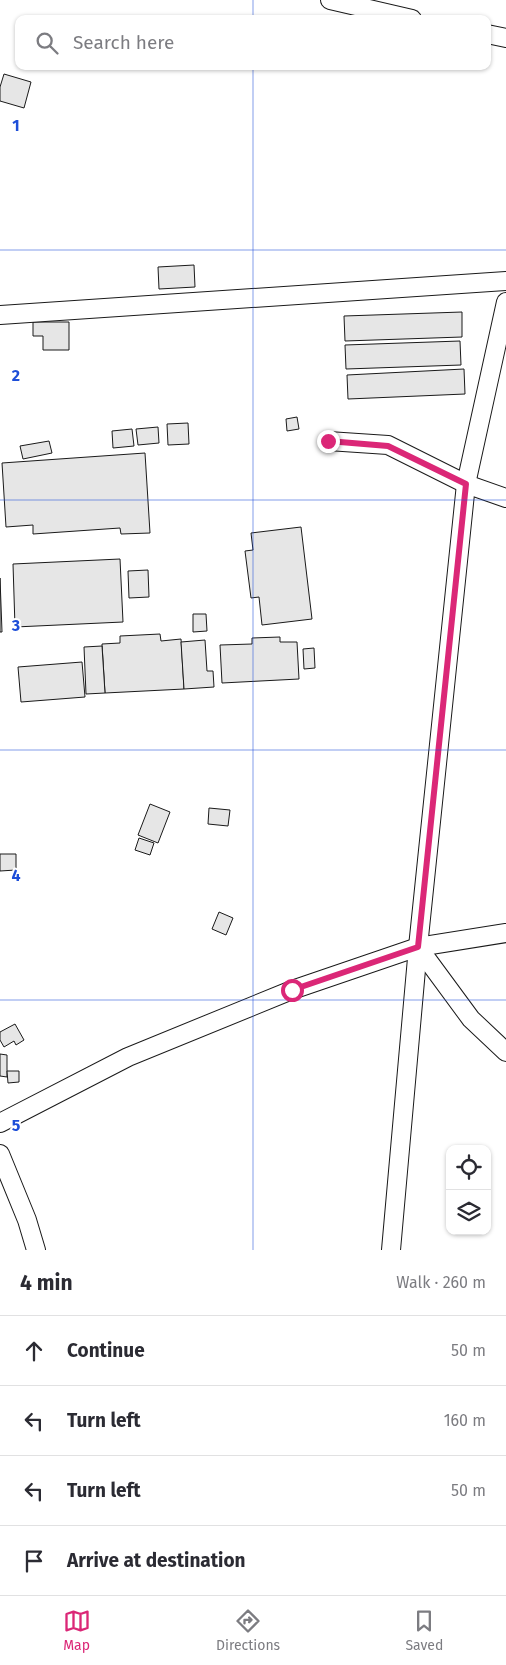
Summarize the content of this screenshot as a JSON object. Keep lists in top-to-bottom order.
{
  "page": {
    "search": "Search here",
    "heading": ["4 min", "Walk · 260 m"],
    "list": [
      ["Continue", "50 m"],
      ["Turn left", "160 m"],
      ["Turn left", "50 m"],
      "Arrive at destination"
    ],
    "nav": ["Map", "Directions", "Saved"]
  },
  "grid": {
    "rows": [
      "1",
      "2",
      "3",
      "4",
      "5"
    ]
  }
}
